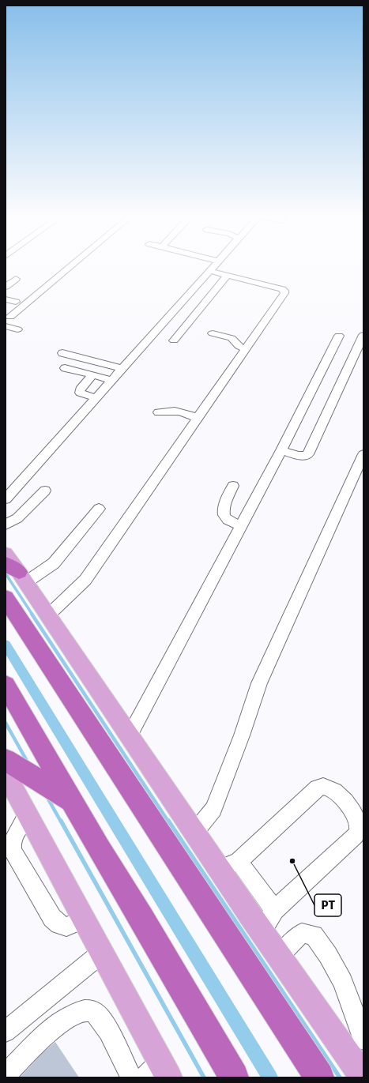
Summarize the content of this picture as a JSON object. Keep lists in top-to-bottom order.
{
  "places": ["PT"]
}
